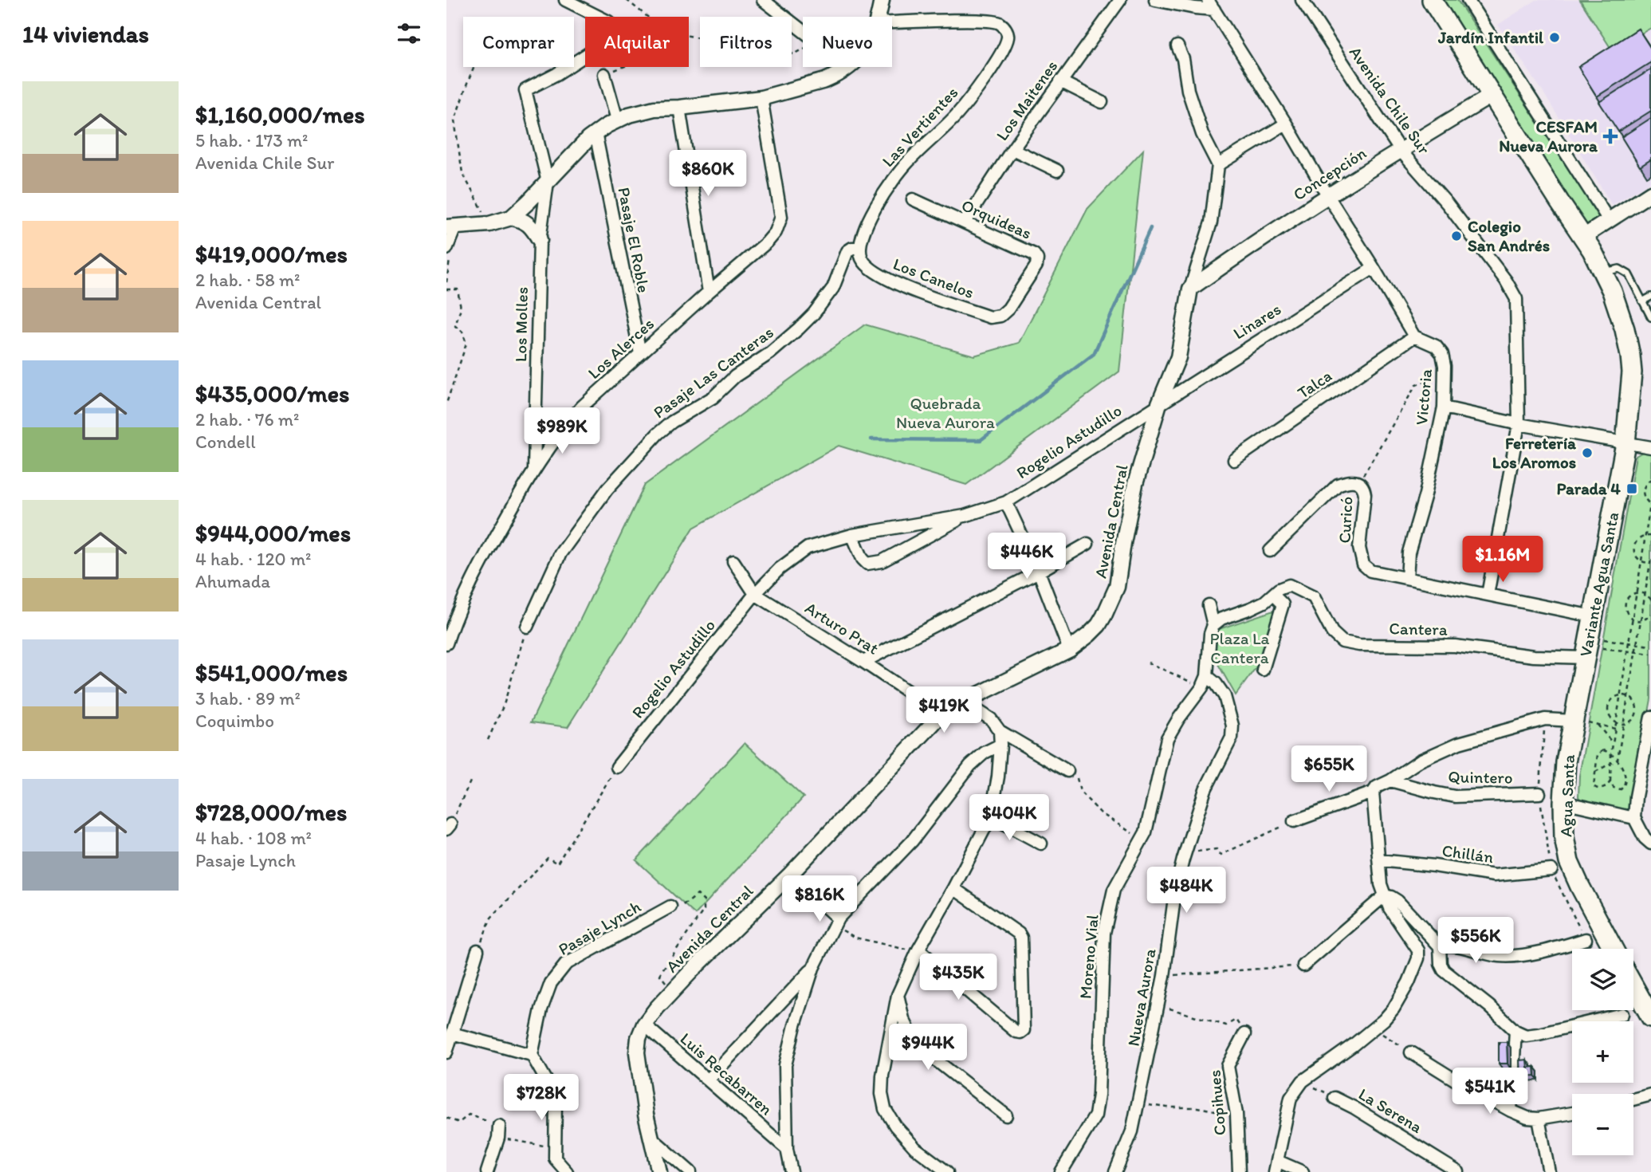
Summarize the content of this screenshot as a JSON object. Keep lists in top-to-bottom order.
{
  "streets": {
    "main road": ["Variante Agua Santa", "Agua Santa"],
    "street": [
      "Los Maitenes",
      "Avenida Chile Sur",
      "Las Vertientes",
      "Concepción",
      "Orquideas",
      "Pasaje El Roble",
      "Los Canelos",
      "Linares",
      "Los Molles",
      "Los Alerces",
      "Pasaje Las Canteras",
      "Talca",
      "Victoria",
      "Rogelio Astudillo",
      "Curicó",
      "Avenida Central",
      "Arturo Prat",
      "Cantera",
      "Quintero",
      "Chillán",
      "Pasaje Lynch",
      "Moreno Vial",
      "Nueva Aurora",
      "Luis Recabarren",
      "Copihues",
      "La Serena"
    ]
  },
  "crossings": [
    ["Los Maitenes", "Orquideas"],
    ["Avenida Chile Sur", "Concepción"],
    ["Las Vertientes", "Los Canelos"],
    ["Las Vertientes", "Pasaje Las Canteras"],
    ["Concepción", "Avenida Central"],
    ["Concepción", "Variante Agua Santa"],
    ["Orquideas", "Los Canelos"],
    ["Pasaje El Roble", "Los Alerces"],
    ["Los Canelos", "Pasaje Las Canteras"],
    ["Linares", "Rogelio Astudillo"],
    ["Linares", "Avenida Central"],
    ["Los Molles", "Los Alerces"],
    ["Talca", "Victoria"],
    ["Victoria", "Curicó"],
    ["Rogelio Astudillo", "Avenida Central"],
    ["Rogelio Astudillo", "Arturo Prat"],
    ["Avenida Central", "Arturo Prat"],
    ["Avenida Central", "Luis Recabarren"],
    ["Variante Agua Santa", "Cantera"],
    ["Variante Agua Santa", "Agua Santa"],
    ["Moreno Vial", "Nueva Aurora"]
  ],
  "parks": ["Quebrada Nueva Aurora", "Plaza La Cantera"],
  "places": {
    "other": ["Jardín Infantil", "Colegio San Andrés", "Ferretería Los Aromos"],
    "health": ["CESFAM Nueva Aurora"],
    "transit": ["Parada 4"]
  },
  "page": {
    "heading": "14 viviendas",
    "chip": [
      "Comprar",
      "Alquilar",
      "Filtros",
      "Nuevo"
    ],
    "list": [
      {
        "name": "$1,160,000/mes",
        "note": "5 hab. · 173 m² · Avenida Chile Sur"
      },
      {
        "name": "$419,000/mes",
        "note": "2 hab. · 58 m² · Avenida Central"
      },
      {
        "name": "$435,000/mes",
        "note": "2 hab. · 76 m² · Condell"
      },
      {
        "name": "$944,000/mes",
        "note": "4 hab. · 120 m² · Ahumada"
      },
      {
        "name": "$541,000/mes",
        "note": "3 hab. · 89 m² · Coquimbo"
      },
      {
        "name": "$728,000/mes",
        "note": "4 hab. · 108 m² · Pasaje Lynch"
      }
    ],
    "price": [
      "$860K",
      "$989K",
      "$446K",
      "$1.16M",
      "$419K",
      "$655K",
      "$404K",
      "$484K",
      "$816K",
      "$556K",
      "$435K",
      "$944K",
      "$541K",
      "$728K"
    ],
    "map_buttons": ["+", "−"]
  }
}
